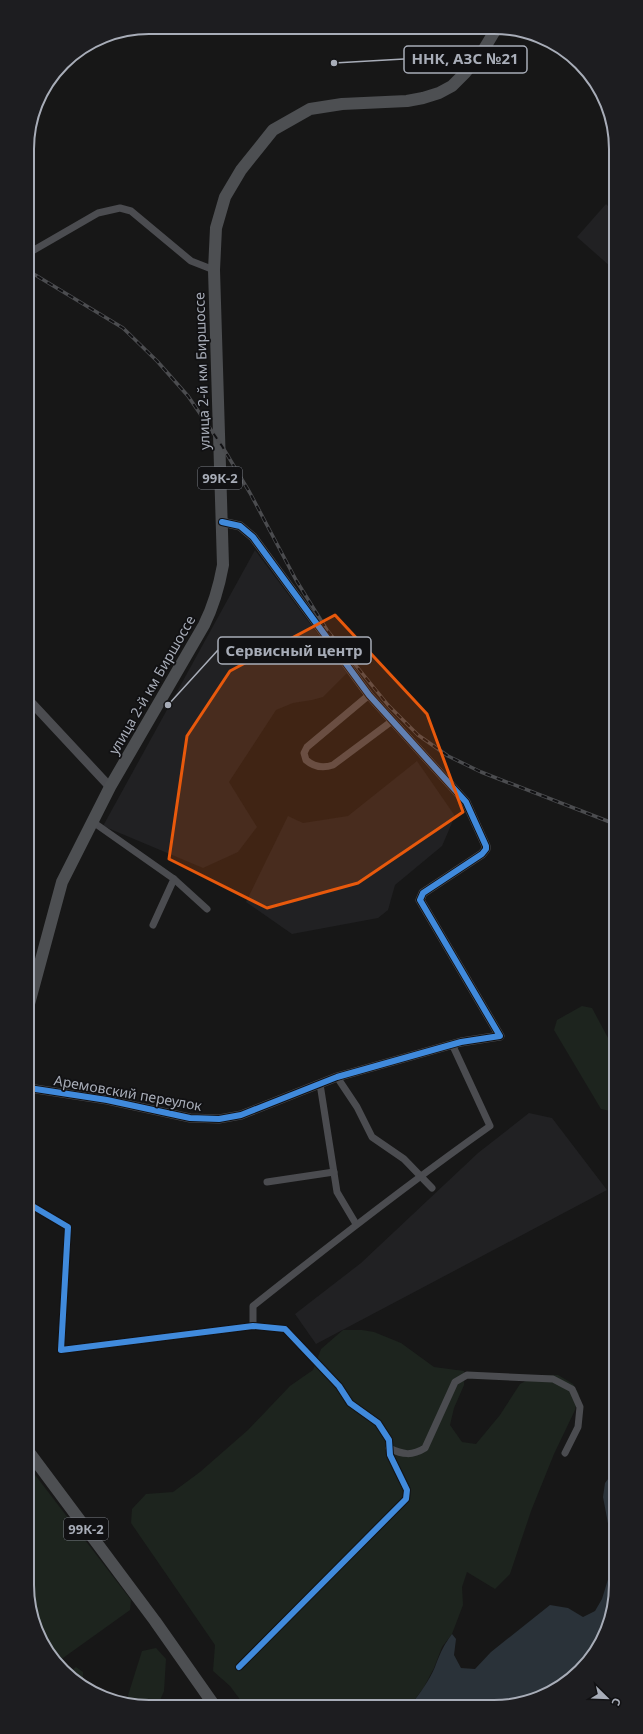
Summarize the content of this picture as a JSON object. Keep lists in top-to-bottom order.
{
  "streets": {
    "main road": ["улица 2-й км Биршоссе", "99К-2"],
    "street": ["Аремовский переулок"]
  },
  "crossings": [
    ["улица 2-й км Биршоссе", "Аремовский переулок"]
  ],
  "places": ["ННК, АЗС №21", "Сервисный центр"],
  "north": "bottom right"
}
